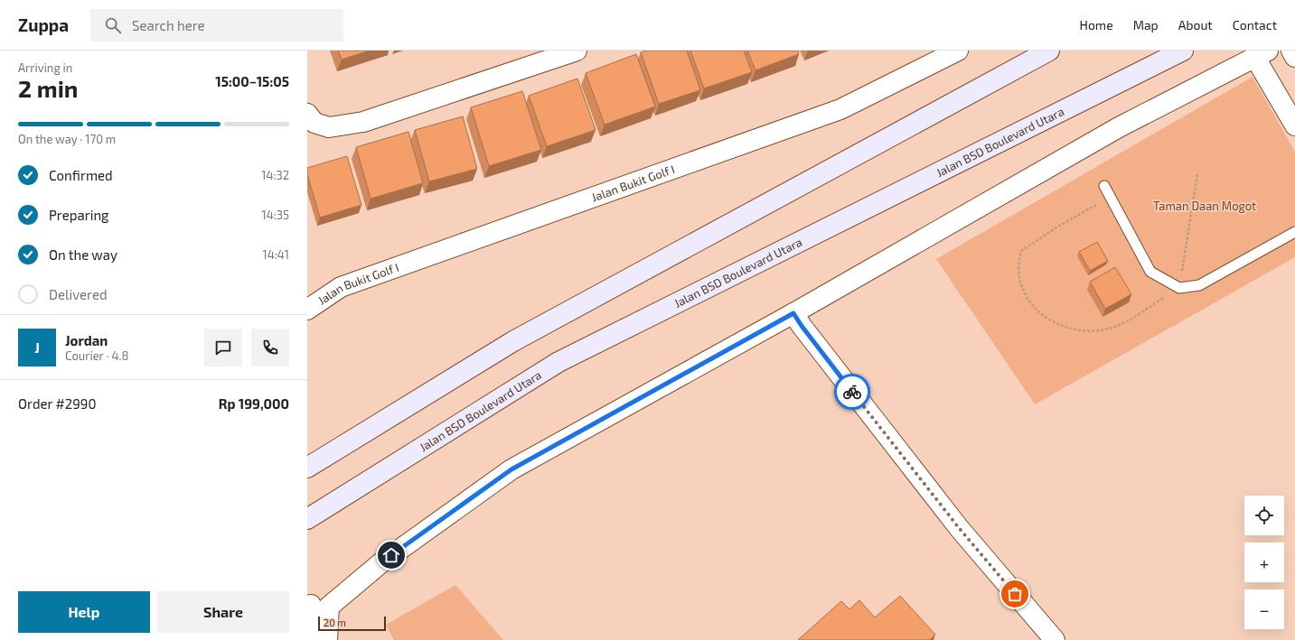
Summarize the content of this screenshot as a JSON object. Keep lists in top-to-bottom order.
{
  "streets": {
    "main road": ["Jalan BSD Boulevard Utara"],
    "street": ["Jalan Bukit Golf I"]
  },
  "parks": ["Taman Daan Mogot"],
  "scale_bar": "20 m",
  "page": {
    "header": "Zuppa",
    "search": "Search here",
    "nav": [
      "Home",
      "Map",
      "About",
      "Contact"
    ],
    "heading": ["2 min", "Arriving in", "15:00–15:05"],
    "panel": [
      "Jordan",
      "Courier · 4.8",
      "Order #2990",
      "Rp 199,000"
    ],
    "bar": "On the way · 170 m",
    "list": [
      ["Confirmed", "14:32"],
      ["Preparing", "14:35"],
      ["On the way", "14:41"],
      "Delivered"
    ],
    "round": "J",
    "map_buttons": ["+", "−"],
    "buttons": ["Help", "Share"],
    "scale": "20 m"
  }
}
